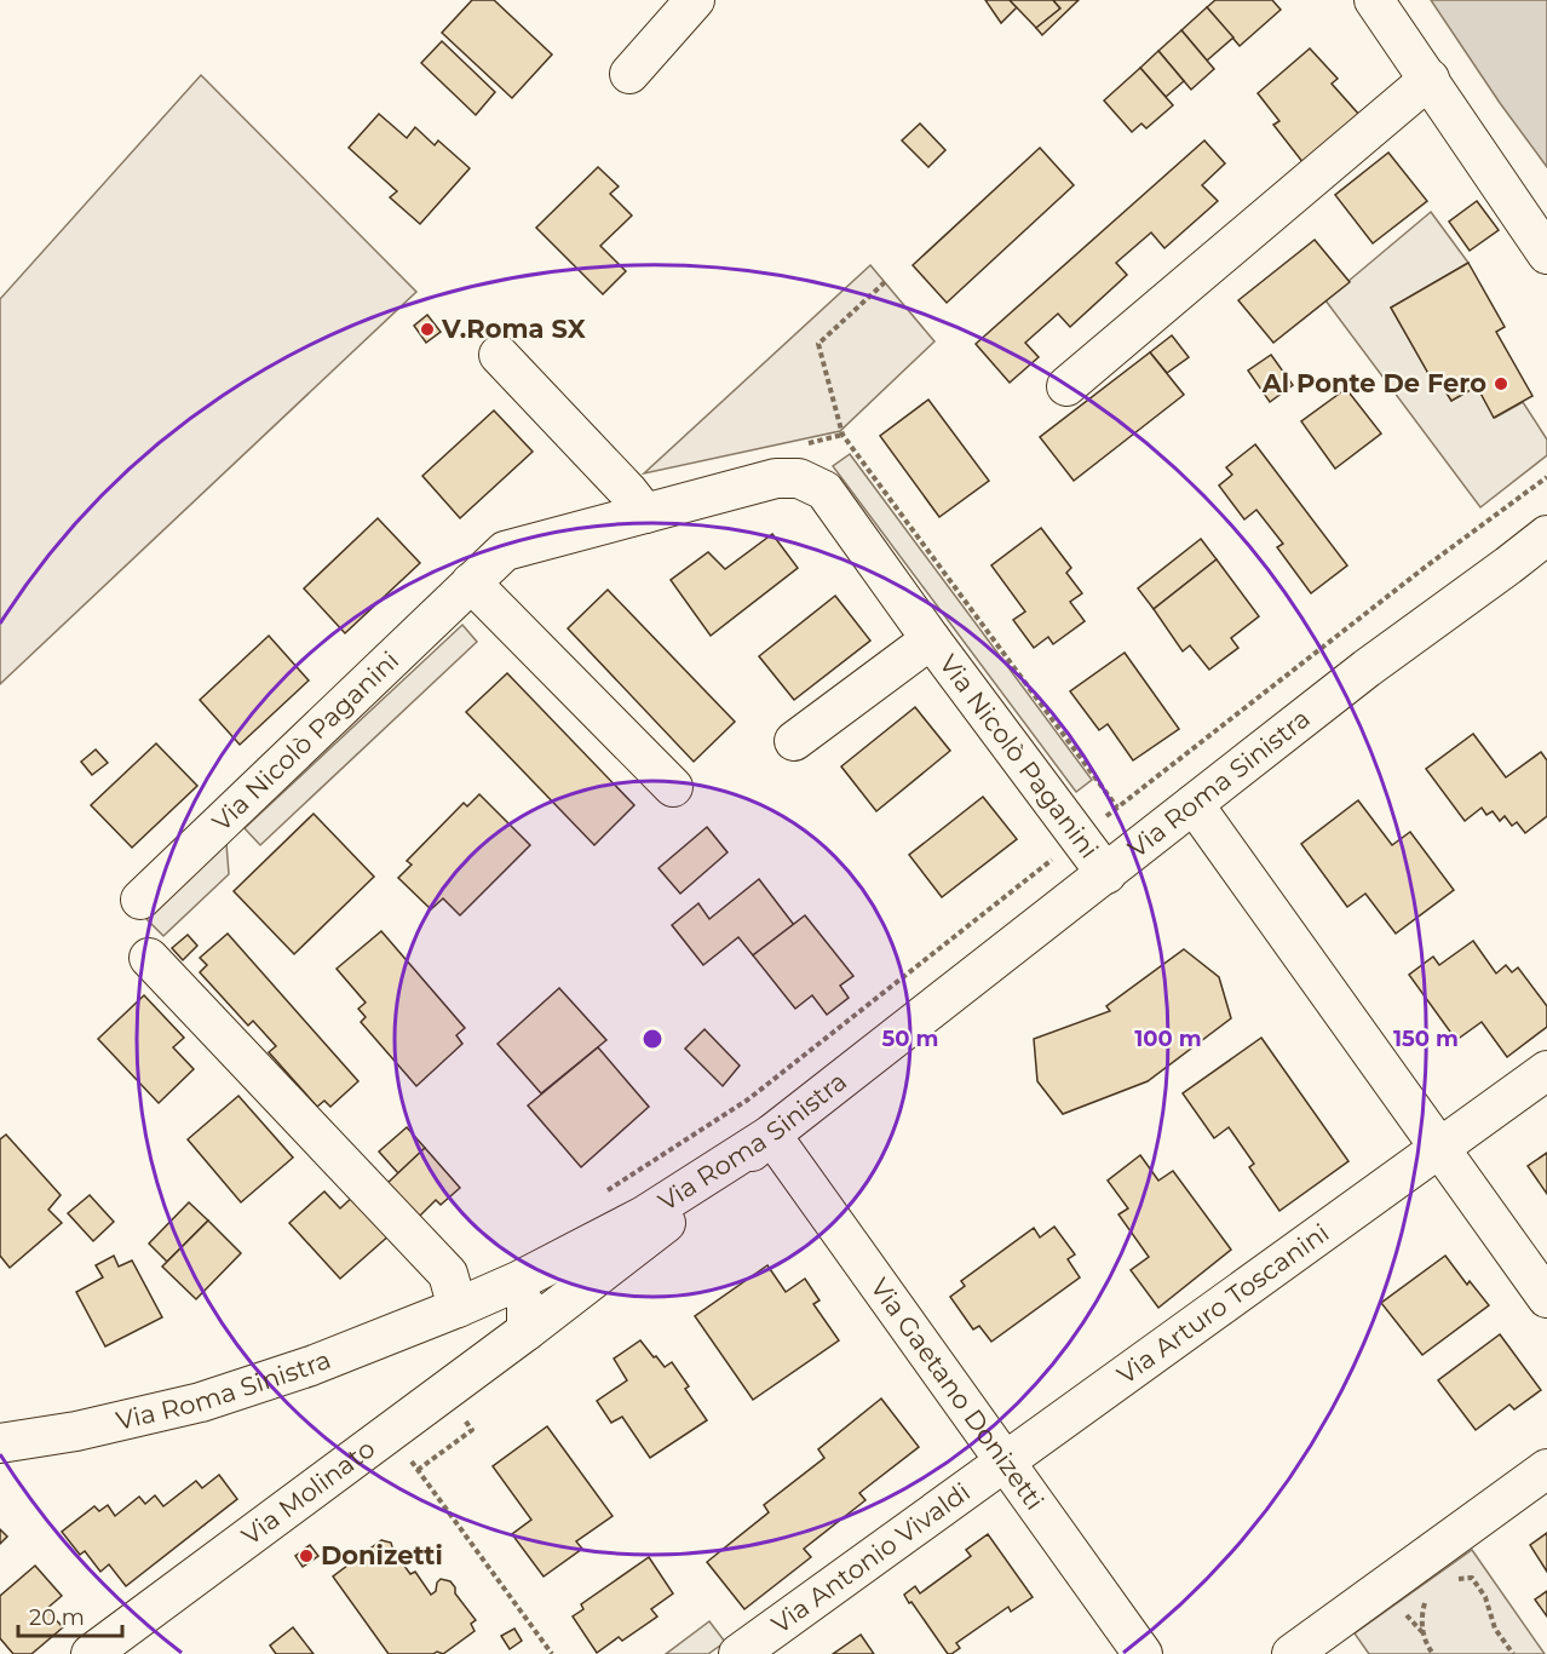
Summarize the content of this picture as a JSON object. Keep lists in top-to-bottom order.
{
  "streets": {
    "street": [
      "Via Nicolò Paganini",
      "Via Roma Sinistra",
      "Via Arturo Toscanini",
      "Via Gaetano Donizetti",
      "Via Molinato",
      "Via Antonio Vivaldi"
    ]
  },
  "crossings": [
    ["Via Nicolò Paganini", "Via Roma Sinistra"],
    ["Via Roma Sinistra", "Via Gaetano Donizetti"],
    ["Via Roma Sinistra", "Via Molinato"],
    ["Via Arturo Toscanini", "Via Gaetano Donizetti"],
    ["Via Arturo Toscanini", "Via Antonio Vivaldi"],
    ["Via Gaetano Donizetti", "Via Molinato"],
    ["Via Gaetano Donizetti", "Via Antonio Vivaldi"]
  ],
  "places": ["V.Roma SX", "Al Ponte De Fero", "Donizetti"],
  "scale_bar": "20 m",
  "rings": ["50 m", "100 m", "150 m"]
}
